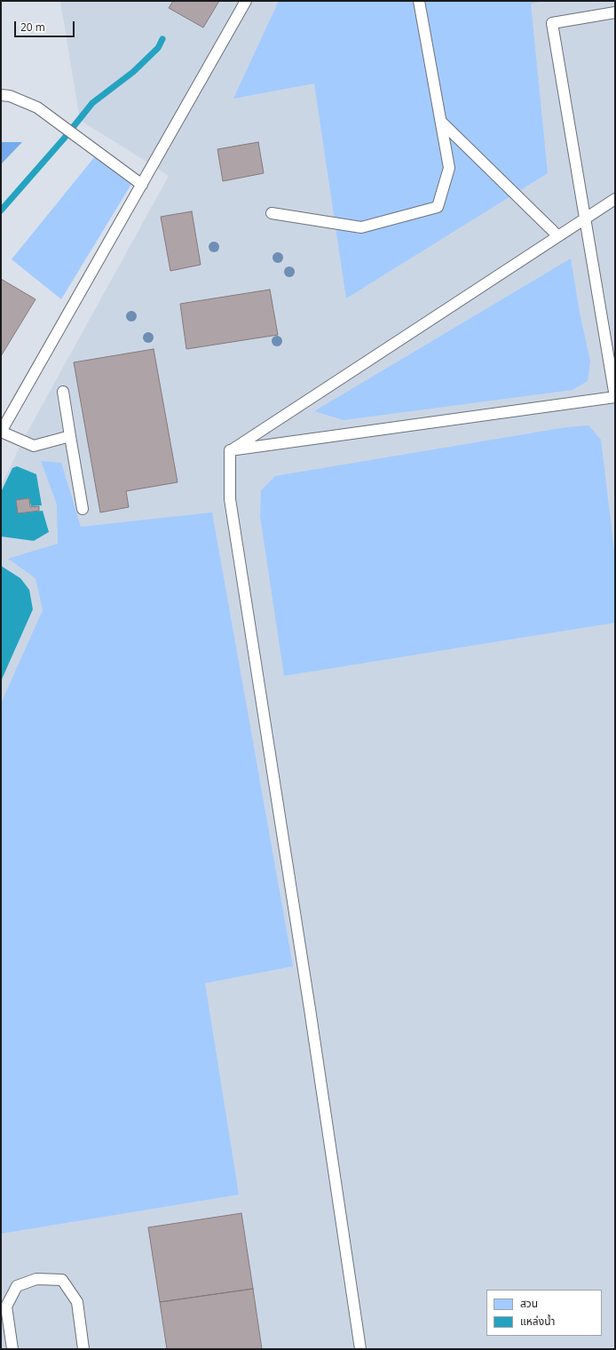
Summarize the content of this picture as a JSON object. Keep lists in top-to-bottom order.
{
  "legend": ["สวน", "แหล่งน้ำ"],
  "scale_bar": "20 m"
}
